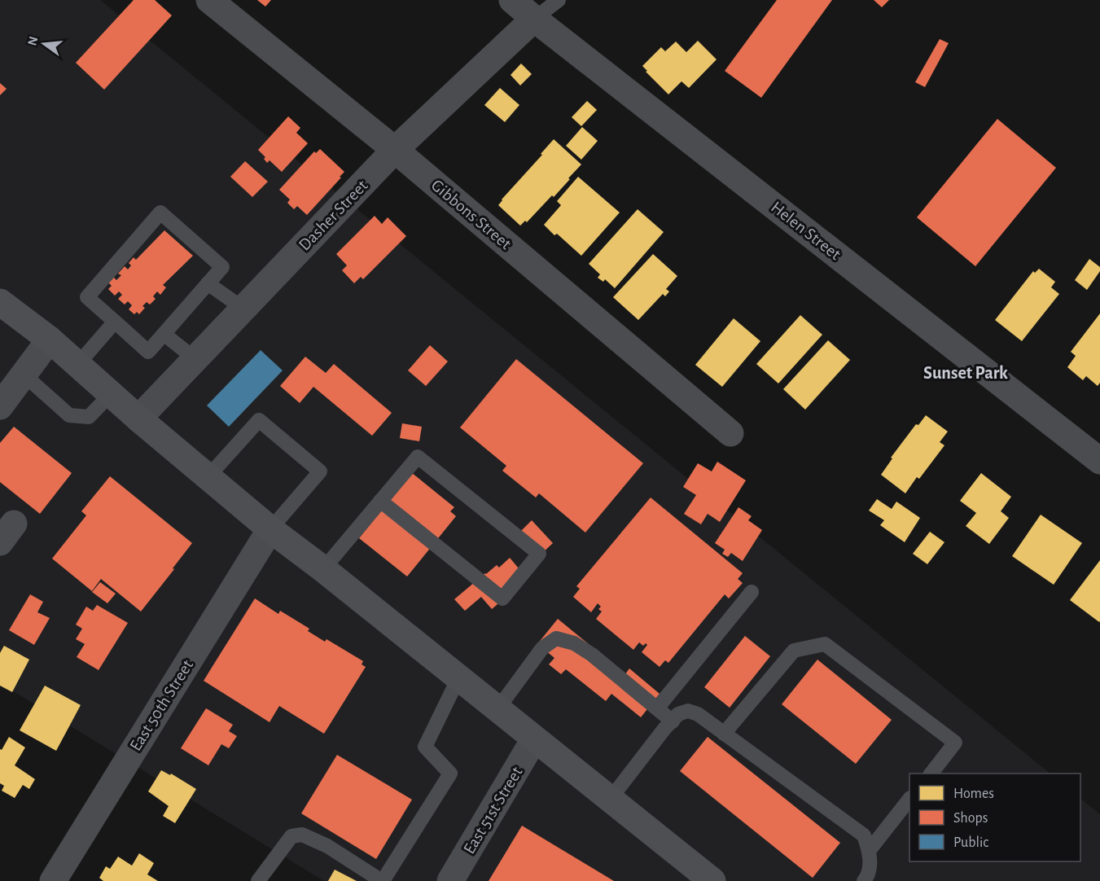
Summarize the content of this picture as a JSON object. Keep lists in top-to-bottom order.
{
  "streets": {
    "street": [
      "Gibbons Street",
      "Dasher Street",
      "Helen Street",
      "East 50th Street",
      "East 51st Street"
    ]
  },
  "crossings": [
    ["Gibbons Street", "Dasher Street"],
    ["Dasher Street", "Helen Street"]
  ],
  "districts": ["Sunset Park"],
  "legend": ["Homes", "Shops", "Public"],
  "north": "left"
}
